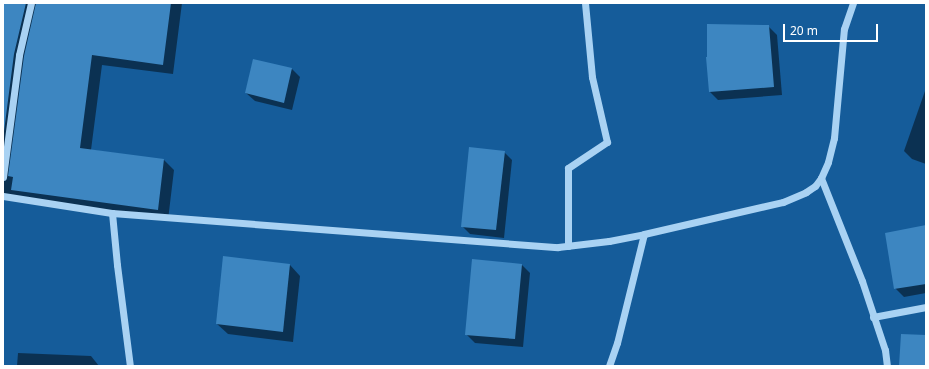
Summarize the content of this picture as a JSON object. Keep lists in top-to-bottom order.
{
  "scale_bar": "20 m"
}
